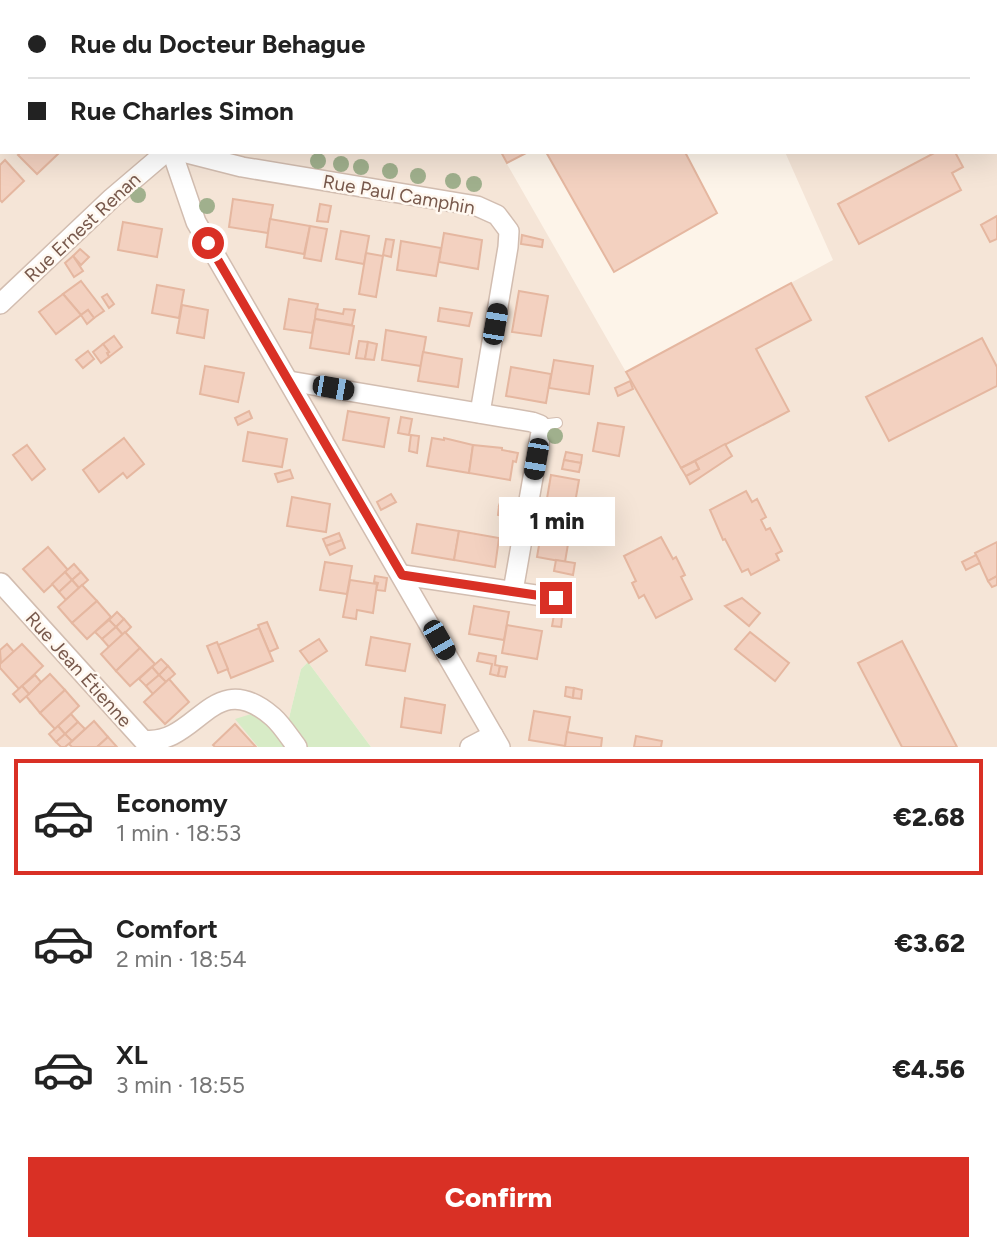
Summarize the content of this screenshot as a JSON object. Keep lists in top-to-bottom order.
{
  "streets": {
    "street": ["Rue Paul Camphin", "Rue Ernest Renan", "Rue Jean Étienne"]
  },
  "page": {
    "banner": ["Rue du Docteur Behague", "Rue Charles Simon"],
    "bubble": "1 min",
    "list": [
      {
        "name": "Economy",
        "note": "1 min · 18:53",
        "value": "€2.68"
      },
      {
        "name": "Comfort",
        "note": "2 min · 18:54",
        "value": "€3.62"
      },
      {
        "name": "XL",
        "note": "3 min · 18:55",
        "value": "€4.56"
      }
    ],
    "buttons": "Confirm"
  }
}
